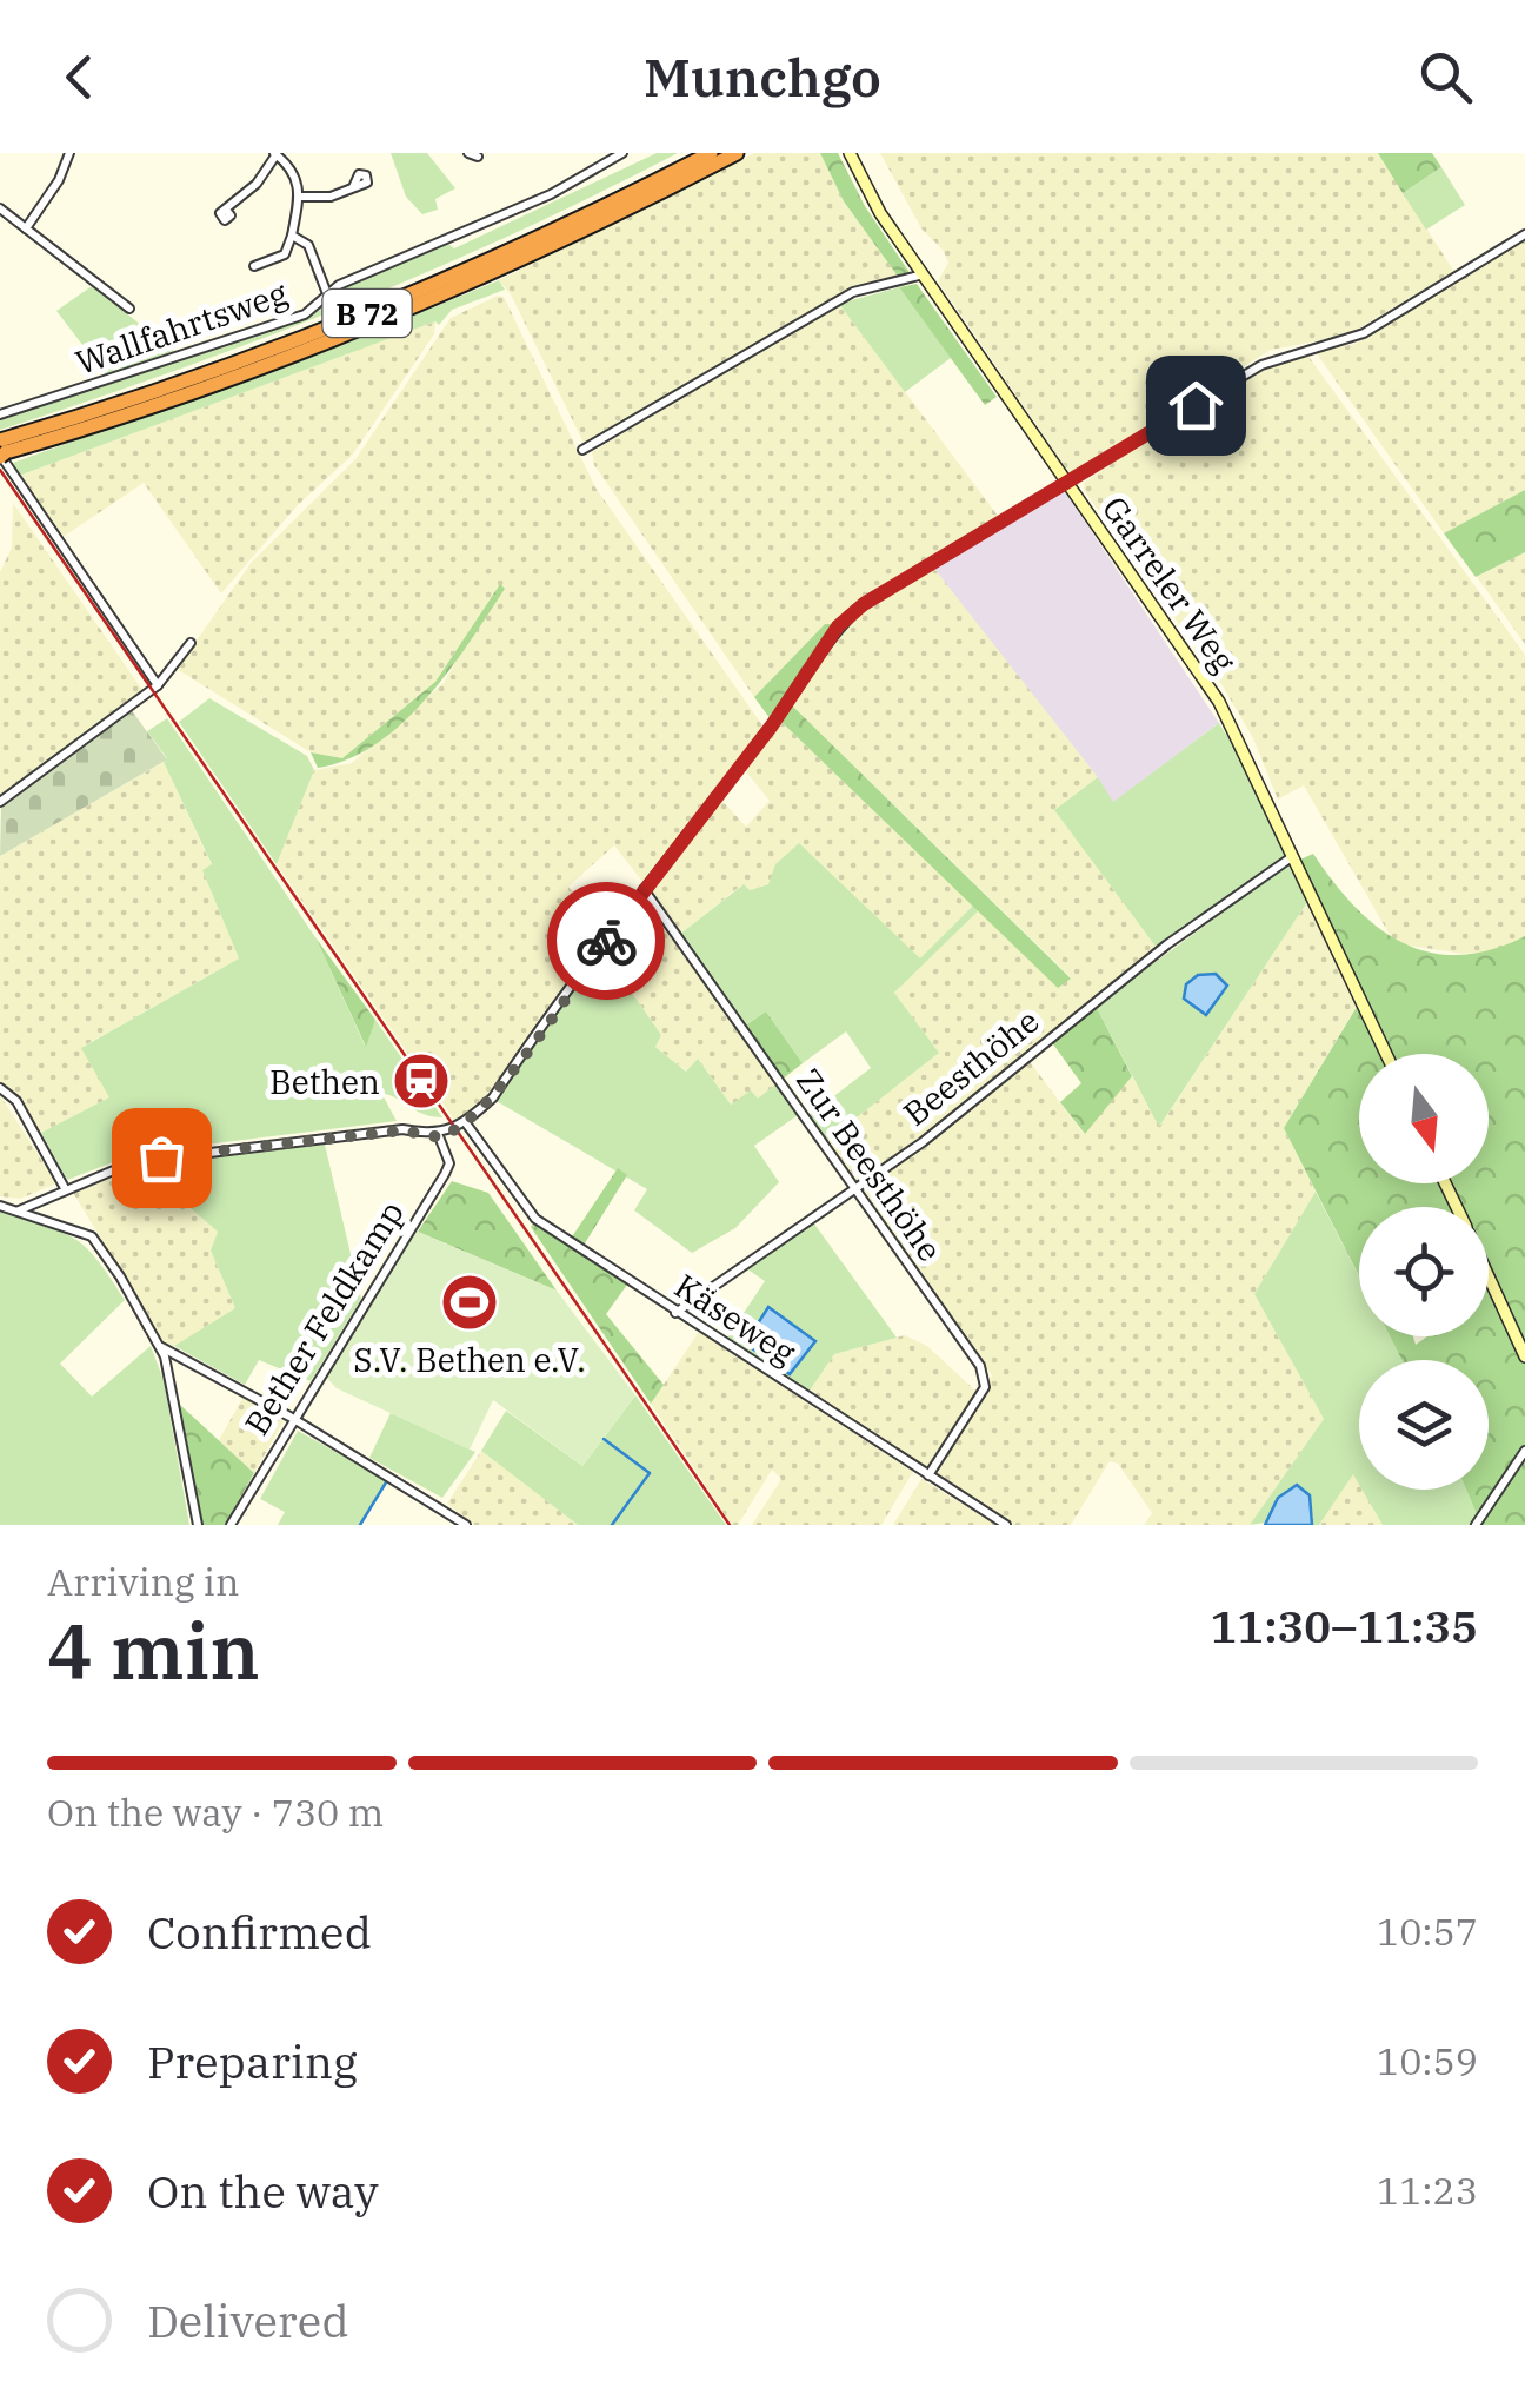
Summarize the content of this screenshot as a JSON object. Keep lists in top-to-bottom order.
{
  "streets": {
    "highway": ["B 72"],
    "street": [
      "Wallfahrtsweg",
      "Garreler Weg",
      "Beesthöhe",
      "Zur Beesthöhe",
      "Bether Feldkamp",
      "Käseweg"
    ]
  },
  "crossings": [
    ["Garreler Weg", "Beesthöhe"],
    ["Beesthöhe", "Zur Beesthöhe"],
    ["Beesthöhe", "Käseweg"],
    ["Zur Beesthöhe", "Käseweg"]
  ],
  "places": {
    "station": ["Bethen"],
    "sports": ["S.V. Bethen e.V."]
  },
  "north": "bottom",
  "page": {
    "header": "Munchgo",
    "heading": ["4 min", "Arriving in", "11:30–11:35"],
    "bar": "On the way · 730 m",
    "list": [
      ["Confirmed", "10:57"],
      ["Preparing", "10:59"],
      ["On the way", "11:23"],
      "Delivered"
    ]
  }
}
